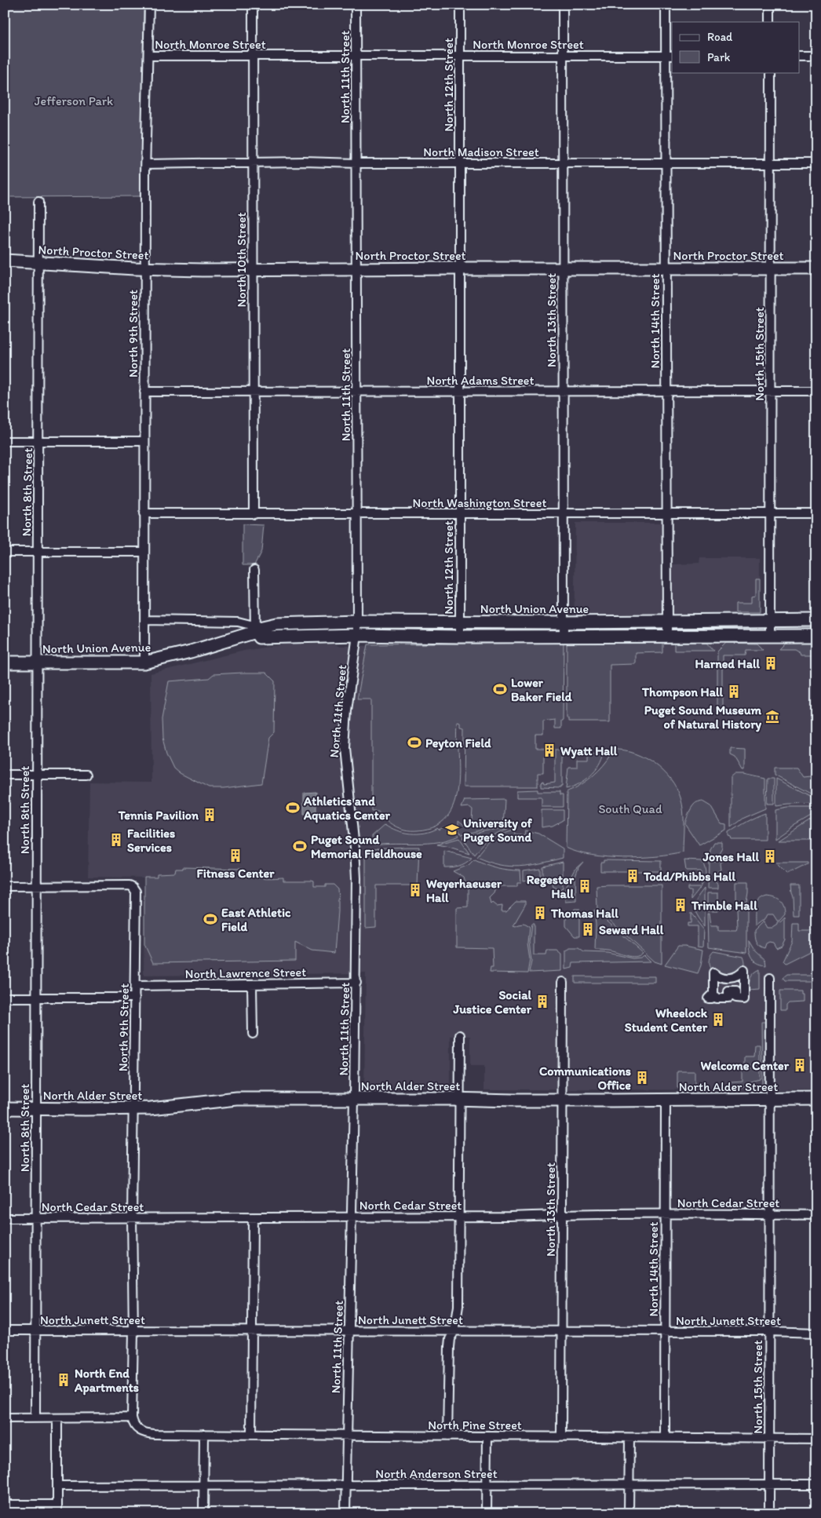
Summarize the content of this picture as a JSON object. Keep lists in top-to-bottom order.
{
  "streets": {
    "street": [
      "North Monroe Street",
      "North 11th Street",
      "North 12th Street",
      "North Madison Street",
      "North Proctor Street",
      "North 10th Street",
      "North 13th Street",
      "North 14th Street",
      "North 9th Street",
      "North 15th Street",
      "North Adams Street",
      "North 8th Street",
      "North Washington Street",
      "North Union Avenue",
      "North Lawrence Street",
      "North Alder Street",
      "North Cedar Street",
      "North Junett Street",
      "North Pine Street",
      "North Anderson Street"
    ]
  },
  "crossings": [
    ["North Monroe Street", "North 11th Street"],
    ["North Monroe Street", "North 12th Street"],
    ["North Monroe Street", "North 10th Street"],
    ["North Monroe Street", "North 13th Street"],
    ["North Monroe Street", "North 14th Street"],
    ["North Monroe Street", "North 9th Street"],
    ["North 11th Street", "North Madison Street"],
    ["North 11th Street", "North Proctor Street"],
    ["North 11th Street", "North Adams Street"],
    ["North 11th Street", "North Washington Street"],
    ["North 11th Street", "North Union Avenue"],
    ["North 11th Street", "North Lawrence Street"],
    ["North 11th Street", "North Alder Street"],
    ["North 11th Street", "North Cedar Street"],
    ["North 11th Street", "North Junett Street"],
    ["North 11th Street", "North Pine Street"],
    ["North 11th Street", "North Anderson Street"],
    ["North 12th Street", "North Madison Street"],
    ["North 12th Street", "North Proctor Street"],
    ["North 12th Street", "North Adams Street"],
    ["North 12th Street", "North Washington Street"],
    ["North 12th Street", "North Union Avenue"],
    ["North Madison Street", "North 10th Street"],
    ["North Madison Street", "North 13th Street"],
    ["North Madison Street", "North 14th Street"],
    ["North Madison Street", "North 9th Street"],
    ["North Madison Street", "North 15th Street"],
    ["North Proctor Street", "North 10th Street"],
    ["North Proctor Street", "North 13th Street"],
    ["North Proctor Street", "North 14th Street"],
    ["North Proctor Street", "North 9th Street"],
    ["North Proctor Street", "North 15th Street"],
    ["North Proctor Street", "North 8th Street"],
    ["North 10th Street", "North Adams Street"],
    ["North 10th Street", "North Washington Street"],
    ["North 13th Street", "North Adams Street"],
    ["North 13th Street", "North Washington Street"],
    ["North 13th Street", "North Union Avenue"],
    ["North 13th Street", "North Alder Street"],
    ["North 13th Street", "North Cedar Street"],
    ["North 13th Street", "North Junett Street"],
    ["North 13th Street", "North Pine Street"],
    ["North 14th Street", "North Adams Street"],
    ["North 14th Street", "North Washington Street"],
    ["North 14th Street", "North Union Avenue"],
    ["North 14th Street", "North Alder Street"],
    ["North 14th Street", "North Cedar Street"],
    ["North 14th Street", "North Junett Street"],
    ["North 14th Street", "North Pine Street"],
    ["North 9th Street", "North Adams Street"],
    ["North 9th Street", "North 8th Street"],
    ["North 9th Street", "North Washington Street"],
    ["North 9th Street", "North Union Avenue"],
    ["North 9th Street", "North Lawrence Street"],
    ["North 9th Street", "North Alder Street"],
    ["North 9th Street", "North Cedar Street"],
    ["North 9th Street", "North Junett Street"],
    ["North 9th Street", "North Pine Street"],
    ["North 15th Street", "North Adams Street"],
    ["North 15th Street", "North Washington Street"],
    ["North 15th Street", "North Union Avenue"],
    ["North 15th Street", "North Alder Street"],
    ["North 15th Street", "North Cedar Street"],
    ["North 15th Street", "North Junett Street"],
    ["North 15th Street", "North Pine Street"],
    ["North 15th Street", "North Anderson Street"],
    ["North 8th Street", "North Union Avenue"],
    ["North 8th Street", "North Alder Street"],
    ["North 8th Street", "North Cedar Street"],
    ["North 8th Street", "North Junett Street"]
  ],
  "parks": ["Jefferson Park", "South Quad"],
  "places": {
    "building": [
      "Harned Hall",
      "Thompson Hall",
      "Wyatt Hall",
      "Tennis Pavilion",
      "Facilities Services",
      "Fitness Center",
      "Jones Hall",
      "Todd/Phibbs Hall",
      "Regester Hall",
      "Weyerhaeuser Hall",
      "Trimble Hall",
      "Thomas Hall",
      "Seward Hall",
      "Social Justice Center",
      "Wheelock Student Center",
      "Welcome Center",
      "Communications Office",
      "North End Apartments"
    ],
    "sports": [
      "Lower Baker Field",
      "Peyton Field",
      "Athletics and Aquatics Center",
      "Puget Sound Memorial Fieldhouse",
      "East Athletic Field"
    ],
    "museum": ["Puget Sound Museum of Natural History"],
    "school or university": ["University of Puget Sound"]
  },
  "legend": ["Road", "Park"]
}
